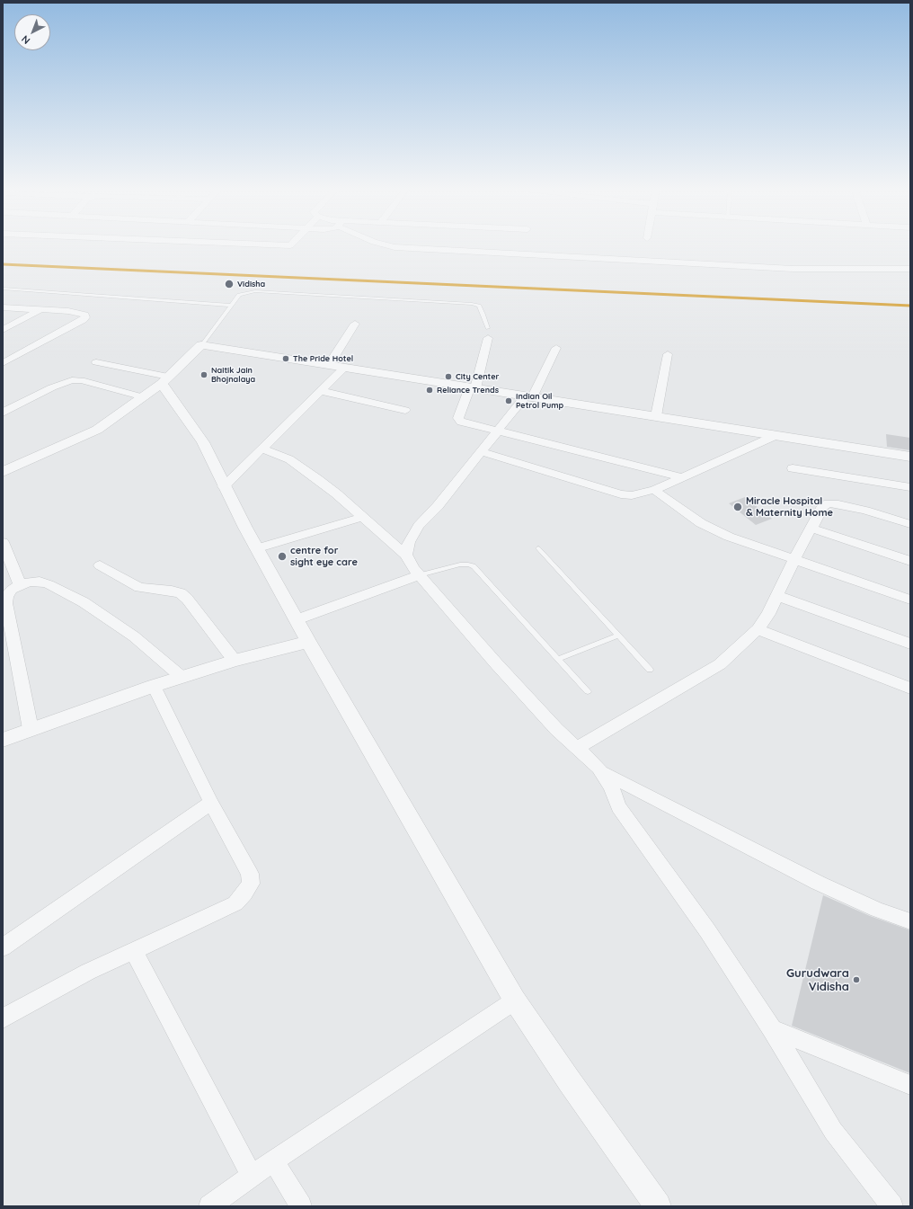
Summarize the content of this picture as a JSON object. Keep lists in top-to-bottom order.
{
  "places": [
    "Vidisha",
    "The Pride Hotel",
    "Naitik Jain Bhojnalaya",
    "City Center",
    "Reliance Trends",
    "Indian Oil Petrol Pump",
    "Miracle Hospital & Maternity Home",
    "centre for sight eye care",
    "Gurudwara Vidisha"
  ],
  "north": "bottom left"
}
